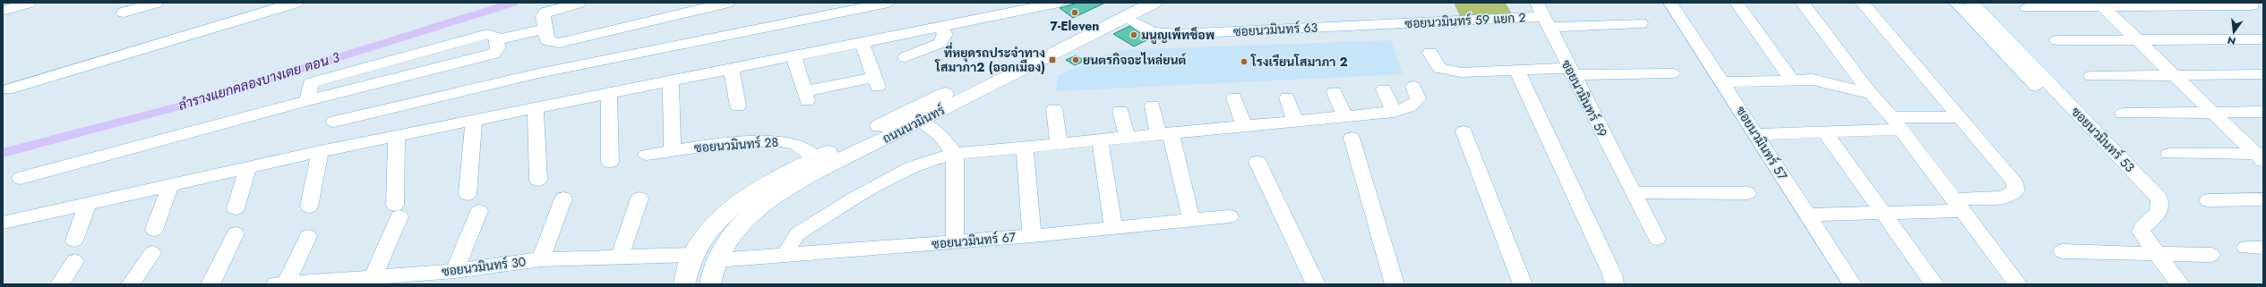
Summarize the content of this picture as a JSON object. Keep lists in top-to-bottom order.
{
  "streets": {
    "main road": ["ถนนนวมินทร์"],
    "street": [
      "ซอยนวมินทร์ 59 แยก 2",
      "ซอยนวมินทร์ 63",
      "ซอยนวมินทร์ 59",
      "ซอยนวมินทร์ 53",
      "ซอยนวมินทร์ 57",
      "ซอยนวมินทร์ 28",
      "ซอยนวมินทร์ 67",
      "ซอยนวมินทร์ 30"
    ]
  },
  "crossings": [
    ["ซอยนวมินทร์ 59 แยก 2", "ซอยนวมินทร์ 63"],
    ["ซอยนวมินทร์ 59 แยก 2", "ซอยนวมินทร์ 59"],
    ["ซอยนวมินทร์ 63", "ถนนนวมินทร์"],
    ["ถนนนวมินทร์", "ซอยนวมินทร์ 28"],
    ["ถนนนวมินทร์", "ซอยนวมินทร์ 67"],
    ["ถนนนวมินทร์", "ซอยนวมินทร์ 30"]
  ],
  "water": ["ลำรางแยกคลองบางเตย ตอน 3"],
  "places": {
    "other": [
      "7-Eleven",
      "มนูญเพ็ทช็อพ",
      "ยนตรกิจอะไหล่ยนต์",
      "โรงเรียนโสมาภา 2"
    ],
    "transit": ["ที่หยุดรถประจำทาง โสมาภา2 (ออกเมือง)"]
  },
  "north": "bottom"
}
